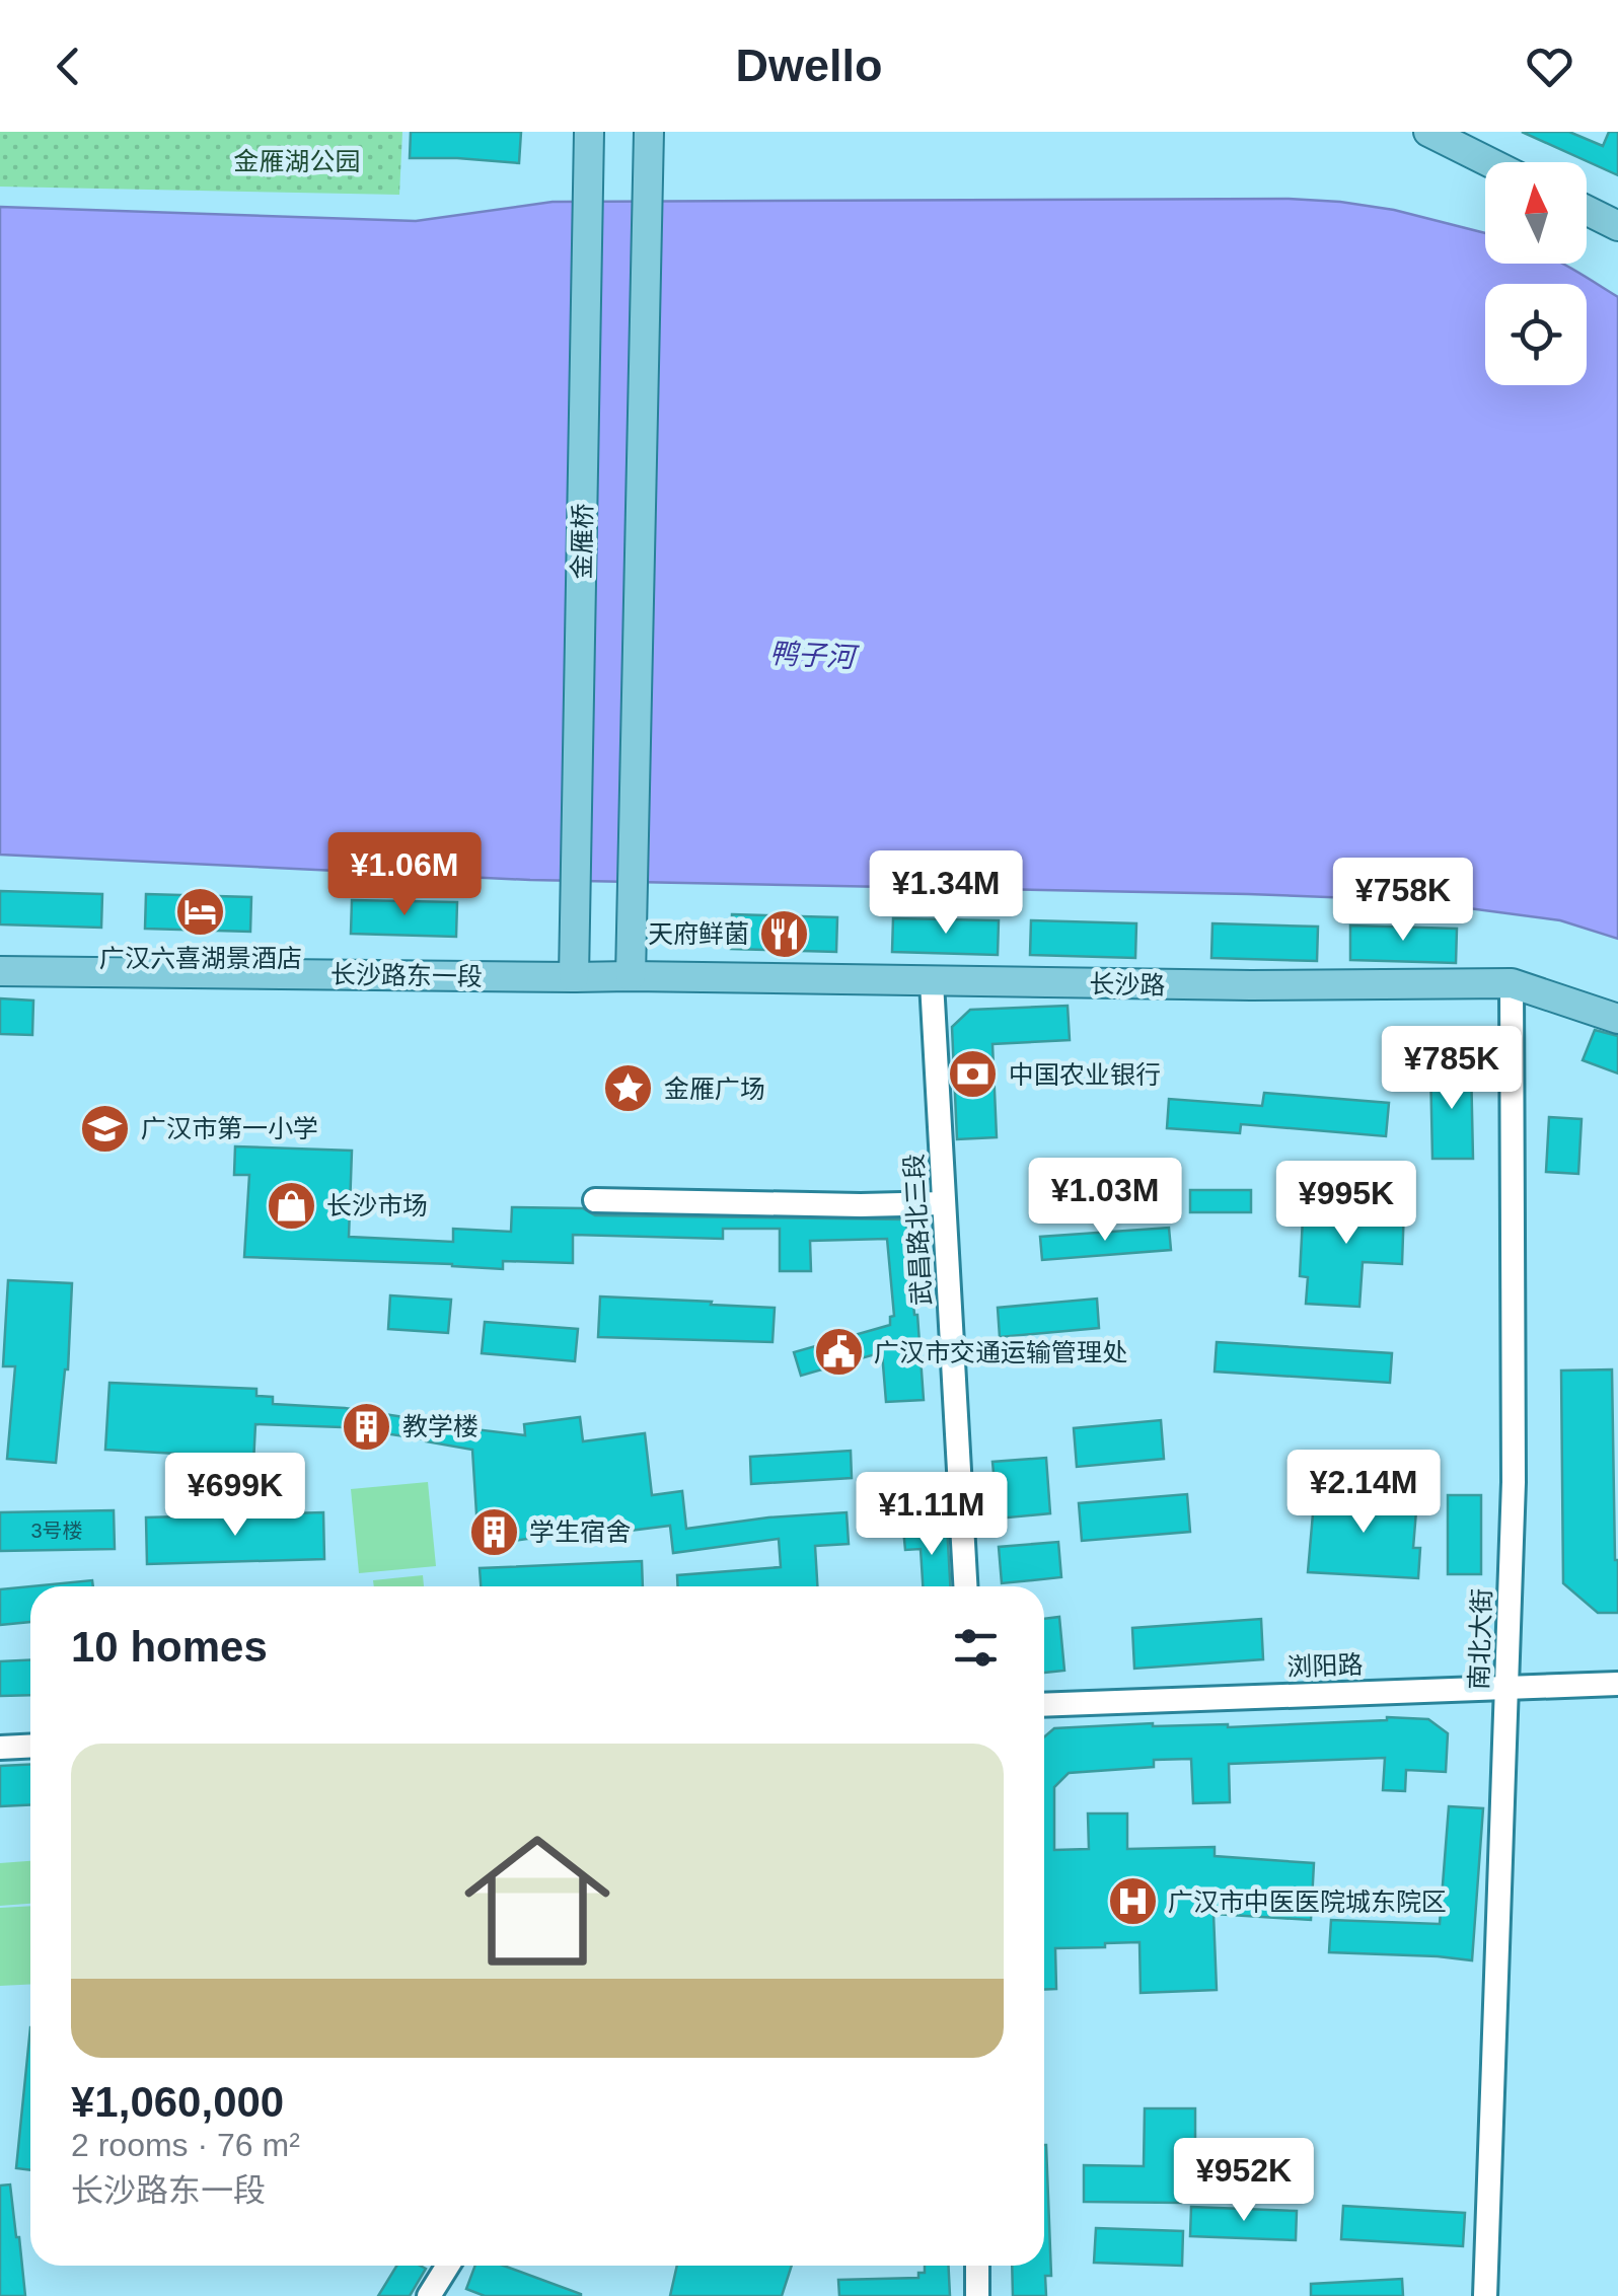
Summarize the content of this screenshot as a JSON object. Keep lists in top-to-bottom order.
{
  "streets": {
    "main road": ["金雁桥", "长沙路东一段", "长沙路"],
    "street": ["武昌路北三段", "南北大街", "浏阳路"]
  },
  "crossings": [
    ["金雁桥", "长沙路东一段"],
    ["长沙路东一段", "长沙路"],
    ["长沙路", "武昌路北三段"],
    ["长沙路", "南北大街"],
    ["南北大街", "浏阳路"]
  ],
  "water": ["鸭子河"],
  "parks": ["金雁湖公园"],
  "places": {
    "hotel": ["广汉六喜湖景酒店"],
    "restaurant": ["天府鲜菌"],
    "bank": ["中国农业银行"],
    "place": ["金雁广场"],
    "school or university": ["广汉市第一小学"],
    "shop": ["长沙市场"],
    "public building": ["广汉市交通运输管理处"],
    "building": ["教学楼", "学生宿舍"],
    "hospital": ["广汉市中医医院城东院区"]
  },
  "house_numbers": ["3号楼"],
  "north": "top",
  "page": {
    "header": "Dwello",
    "price": [
      "¥1.06M",
      "¥1.34M",
      "¥758K",
      "¥785K",
      "¥1.03M",
      "¥995K",
      "¥2.14M",
      "¥699K",
      "¥1.11M",
      "¥952K"
    ],
    "heading": "10 homes",
    "list": [
      {
        "name": "¥1,060,000",
        "note": "2 rooms · 76 m² · 长沙路东一段"
      }
    ]
  }
}
